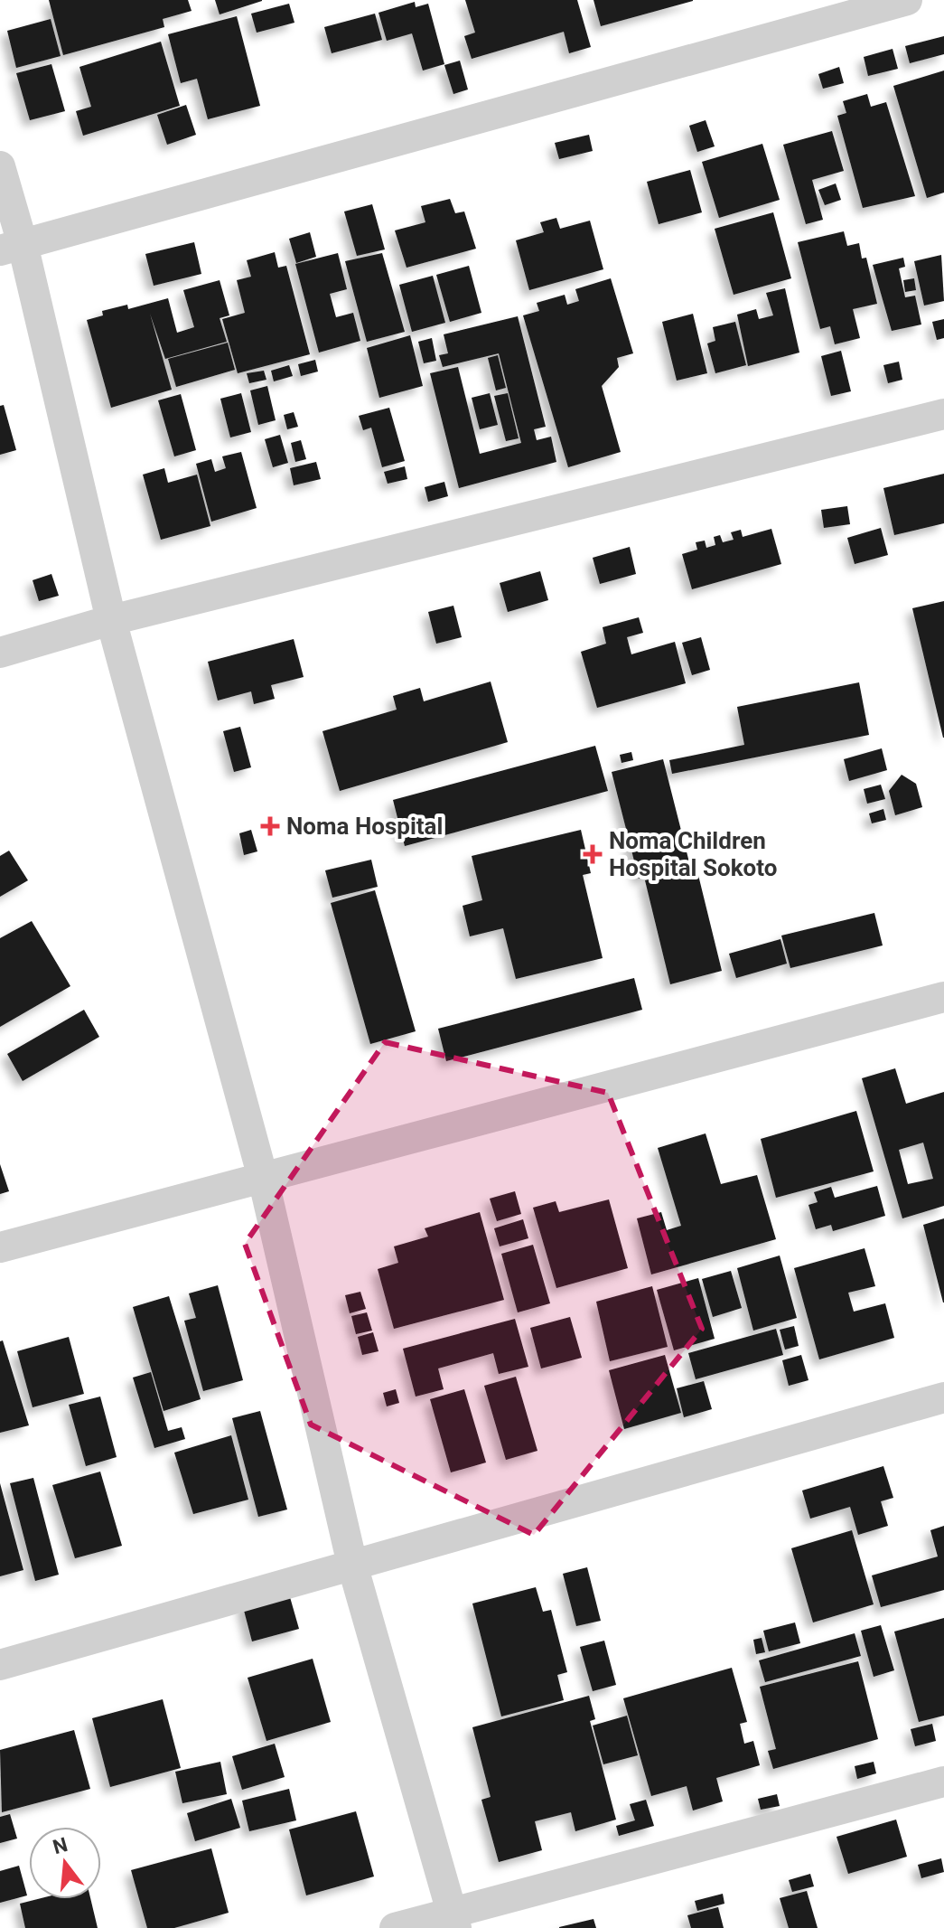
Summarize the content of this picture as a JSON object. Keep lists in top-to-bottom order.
{
  "places": {
    "health": ["Noma Hospital", "Noma Children Hospital Sokoto"]
  },
  "north": "top"
}
